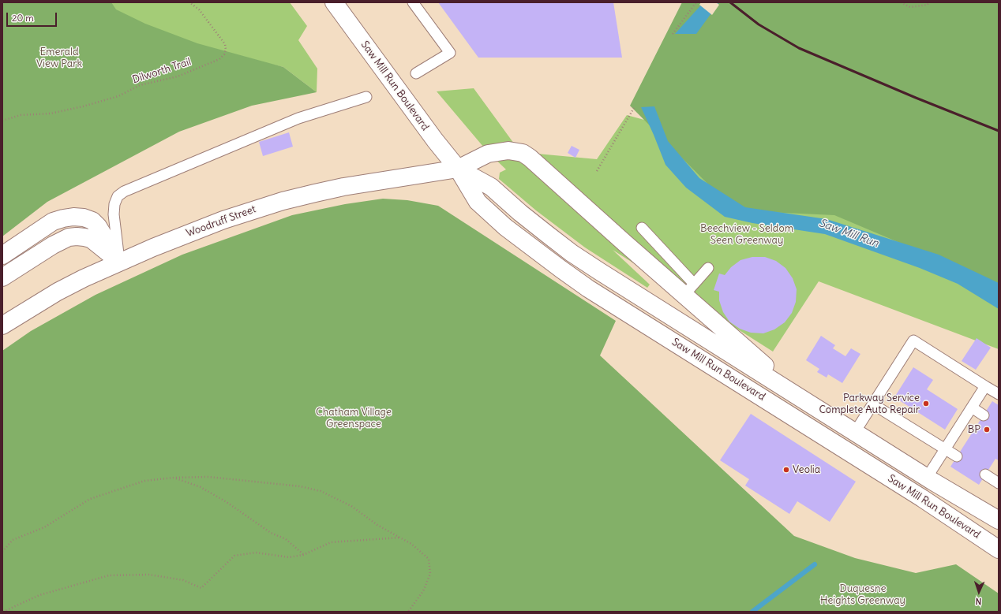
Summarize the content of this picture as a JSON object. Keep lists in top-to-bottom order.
{
  "streets": {
    "main road": ["Saw Mill Run Boulevard", "Woodruff Street"],
    "path": ["Dilworth Trail"]
  },
  "crossings": [
    ["Saw Mill Run Boulevard", "Woodruff Street"]
  ],
  "water": ["Saw Mill Run"],
  "parks": [
    "Emerald View Park",
    "Beechview - Seldom Seen Greenway",
    "Chatham Village Greenspace",
    "Duquesne Heights Greenway"
  ],
  "places": ["Parkway Service Complete Auto Repair", "BP", "Veolia"],
  "scale_bar": "20 m",
  "north": "bottom"
}
